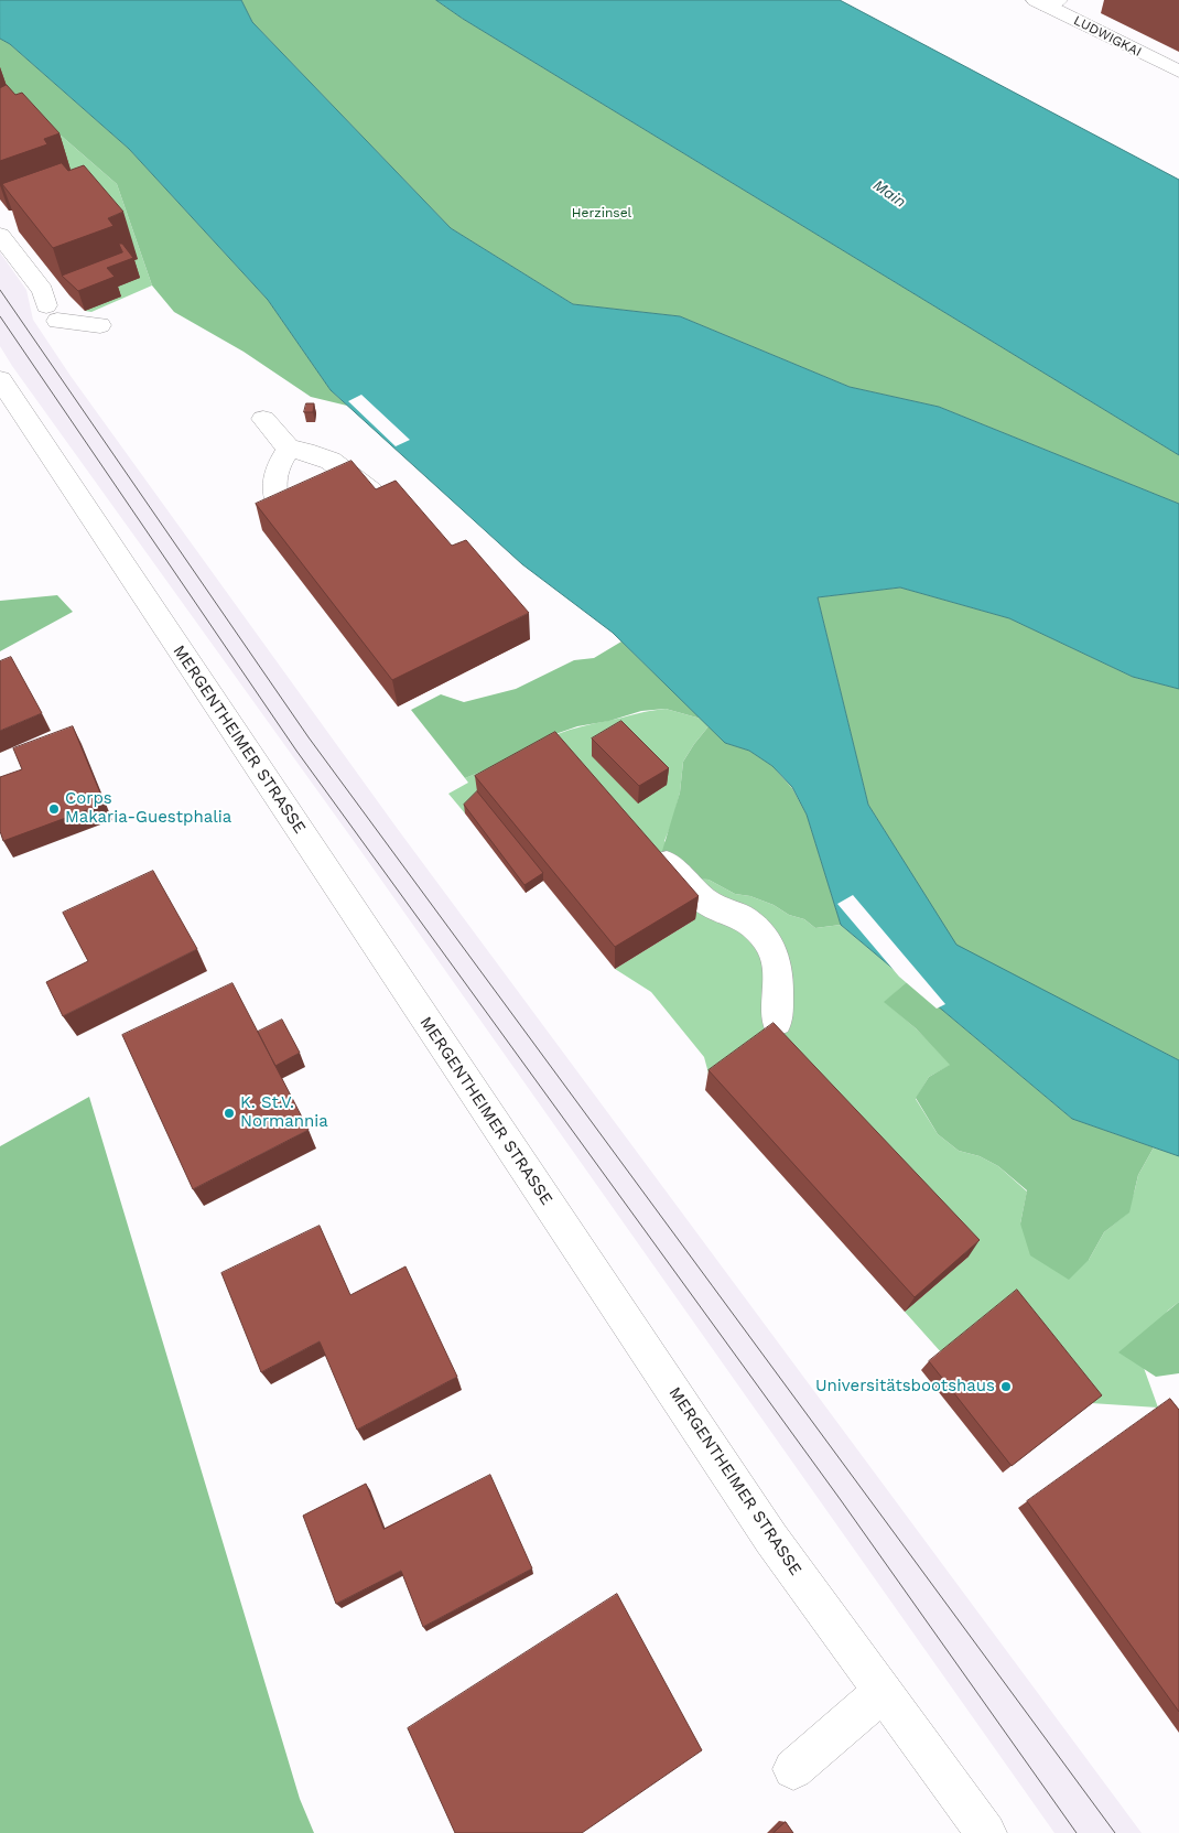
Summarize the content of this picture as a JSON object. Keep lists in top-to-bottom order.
{
  "streets": {
    "main road": ["LUDWIGKAI", "MERGENTHEIMER STRASSE"]
  },
  "water": ["Main"],
  "parks": ["Herzinsel"],
  "places": ["Corps Makaria-Guestphalia", "K. St.V. Normannia", "Universitätsbootshaus"]
}
